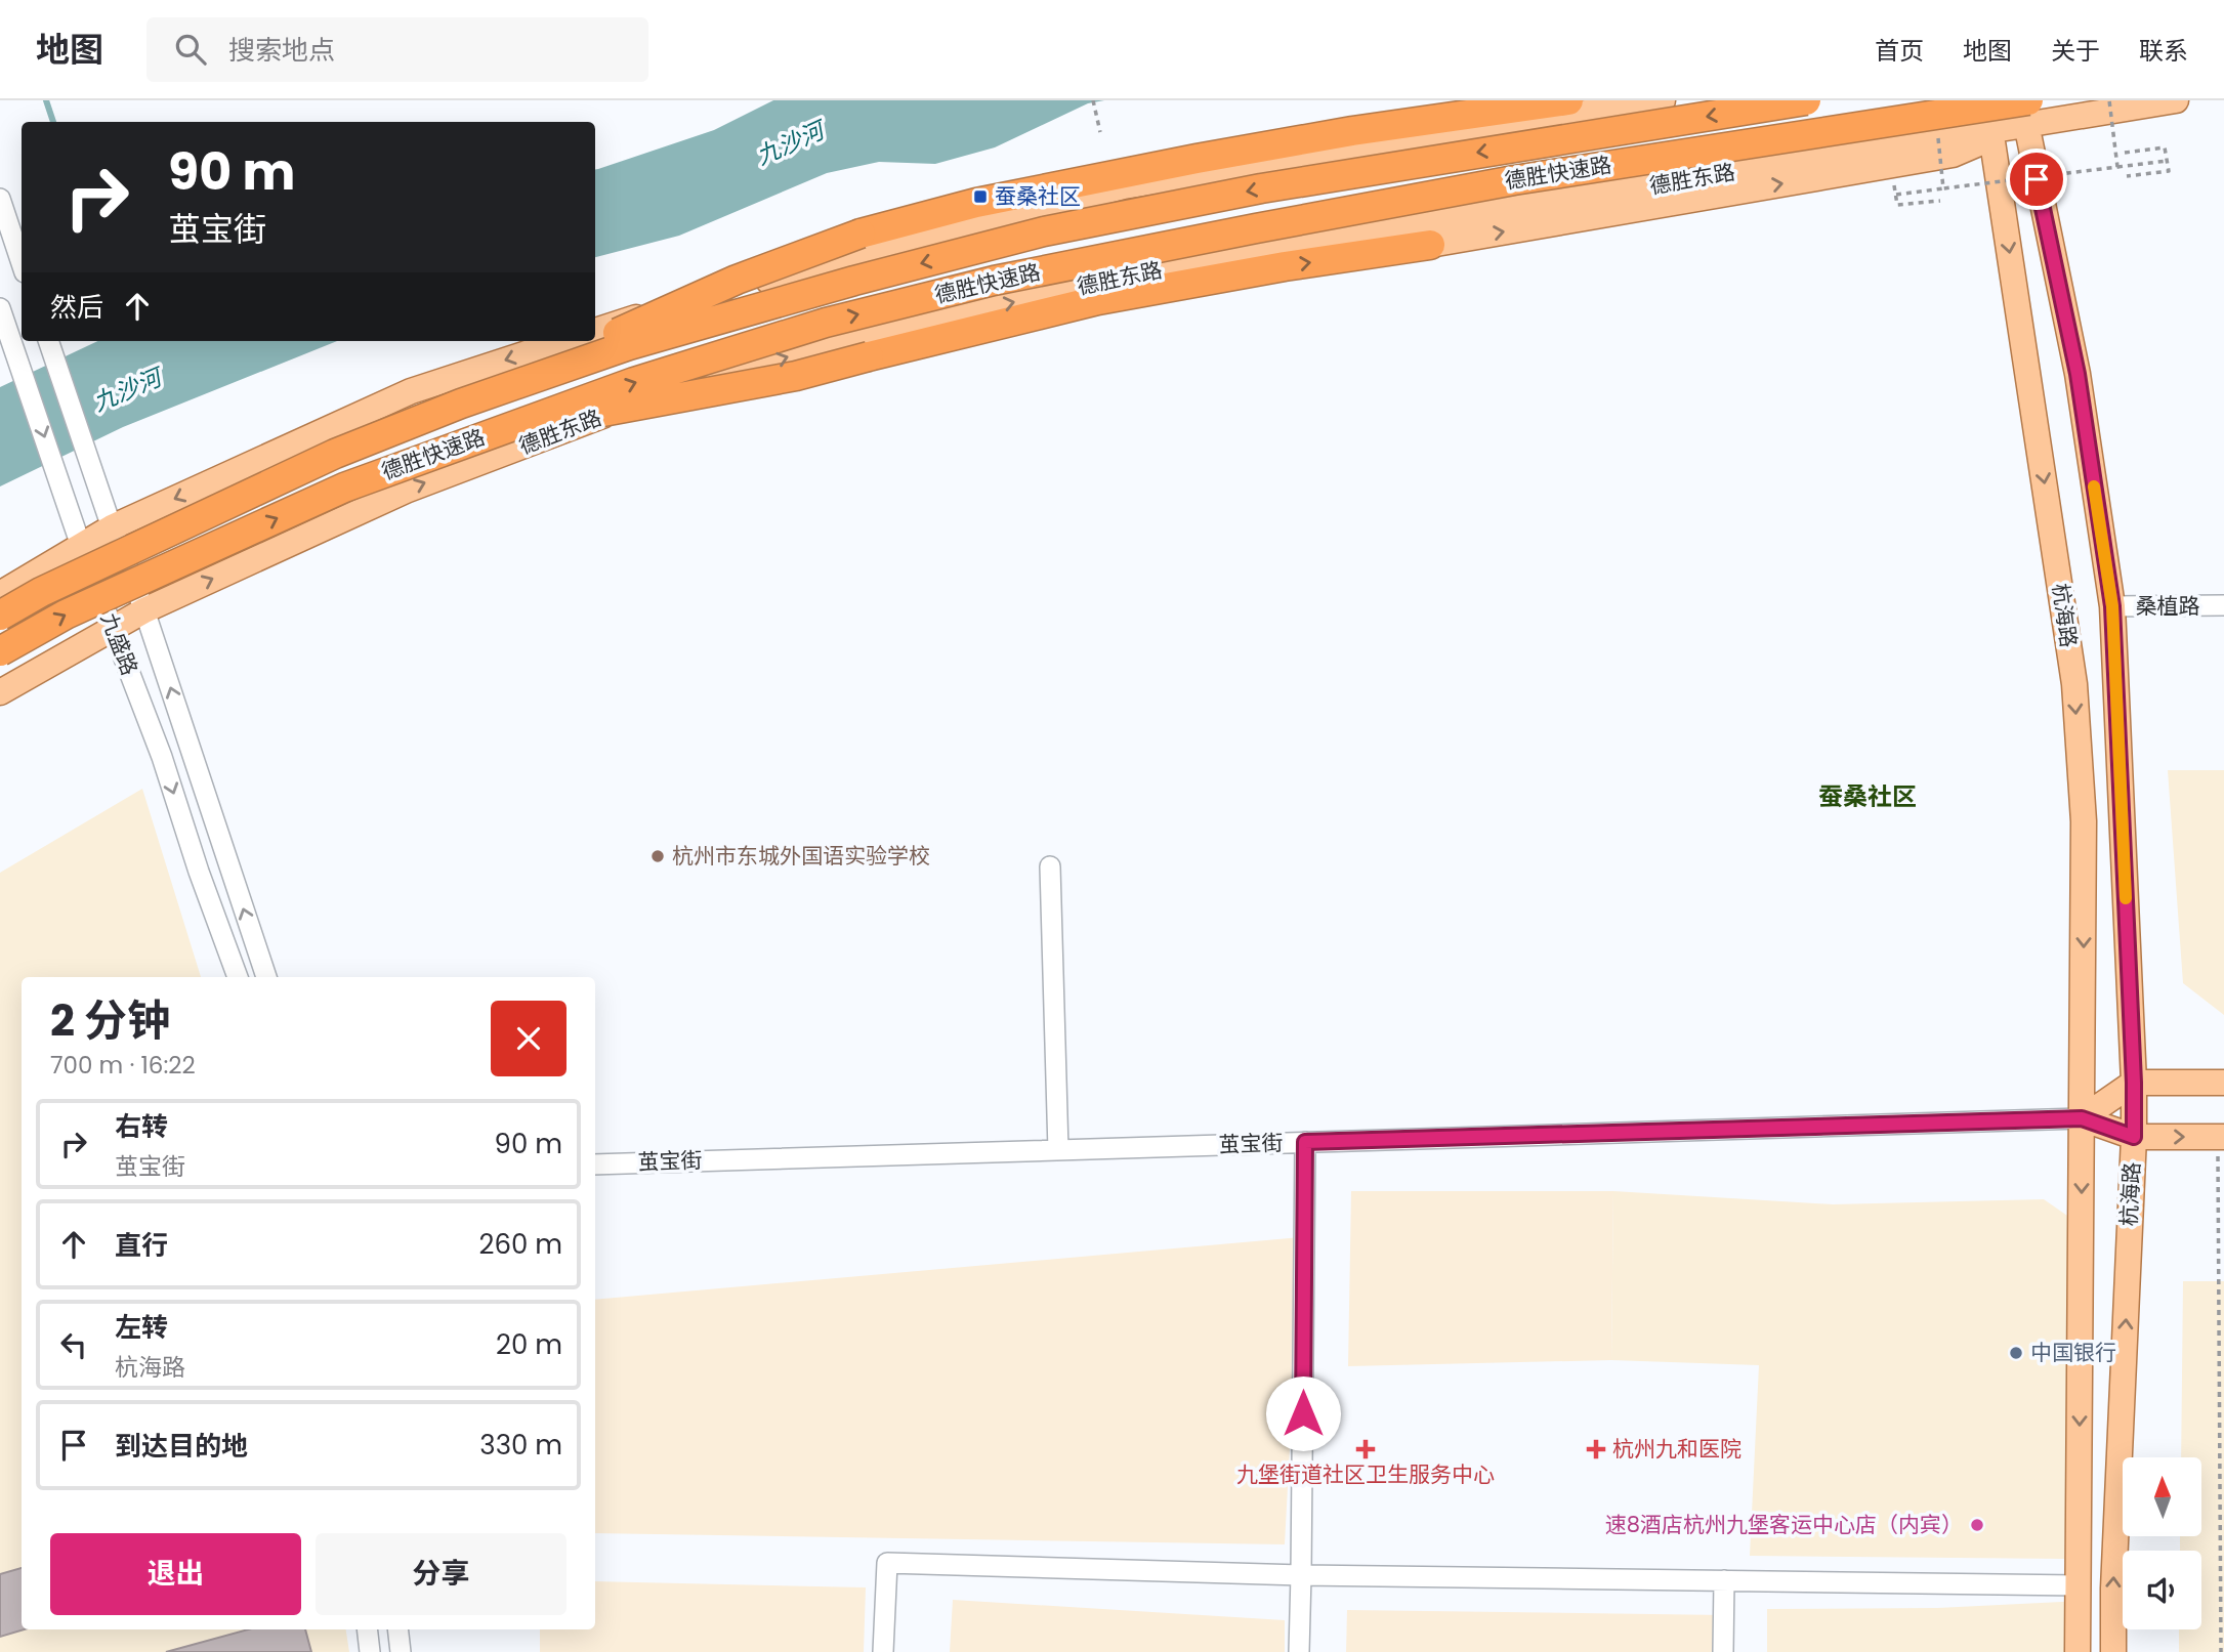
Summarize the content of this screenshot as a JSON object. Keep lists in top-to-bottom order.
{
  "streets": {
    "highway": ["德胜快速路"],
    "main road": ["德胜东路", "杭海路"],
    "street": ["桑植路", "九盛路", "茧宝街"]
  },
  "crossings": [
    ["德胜快速路", "杭海路"],
    ["德胜东路", "杭海路"],
    ["德胜东路", "九盛路"],
    ["桑植路", "杭海路"],
    ["杭海路", "茧宝街"]
  ],
  "districts": ["蚕桑社区"],
  "water": ["九沙河"],
  "places": {
    "transit": ["蚕桑社区"],
    "other": ["杭州市东城外国语实验学校", "中国银行", "速8酒店杭州九堡客运中心店（内宾）"],
    "health": ["九堡街道社区卫生服务中心", "杭州九和医院"]
  },
  "north": "top",
  "page": {
    "header": "地图",
    "search": "搜索地点",
    "nav": [
      "首页",
      "地图",
      "关于",
      "联系"
    ],
    "turn": ["90 m", "茧宝街"],
    "then": "然后",
    "heading": ["2 分钟", "700 m · 16:22"],
    "list": [
      {
        "name": "右转",
        "note": "茧宝街",
        "value": "90 m"
      },
      {
        "name": "直行",
        "value": "260 m"
      },
      {
        "name": "左转",
        "note": "杭海路",
        "value": "20 m"
      },
      {
        "name": "到达目的地",
        "value": "330 m"
      }
    ],
    "buttons": ["退出", "分享"]
  }
}
